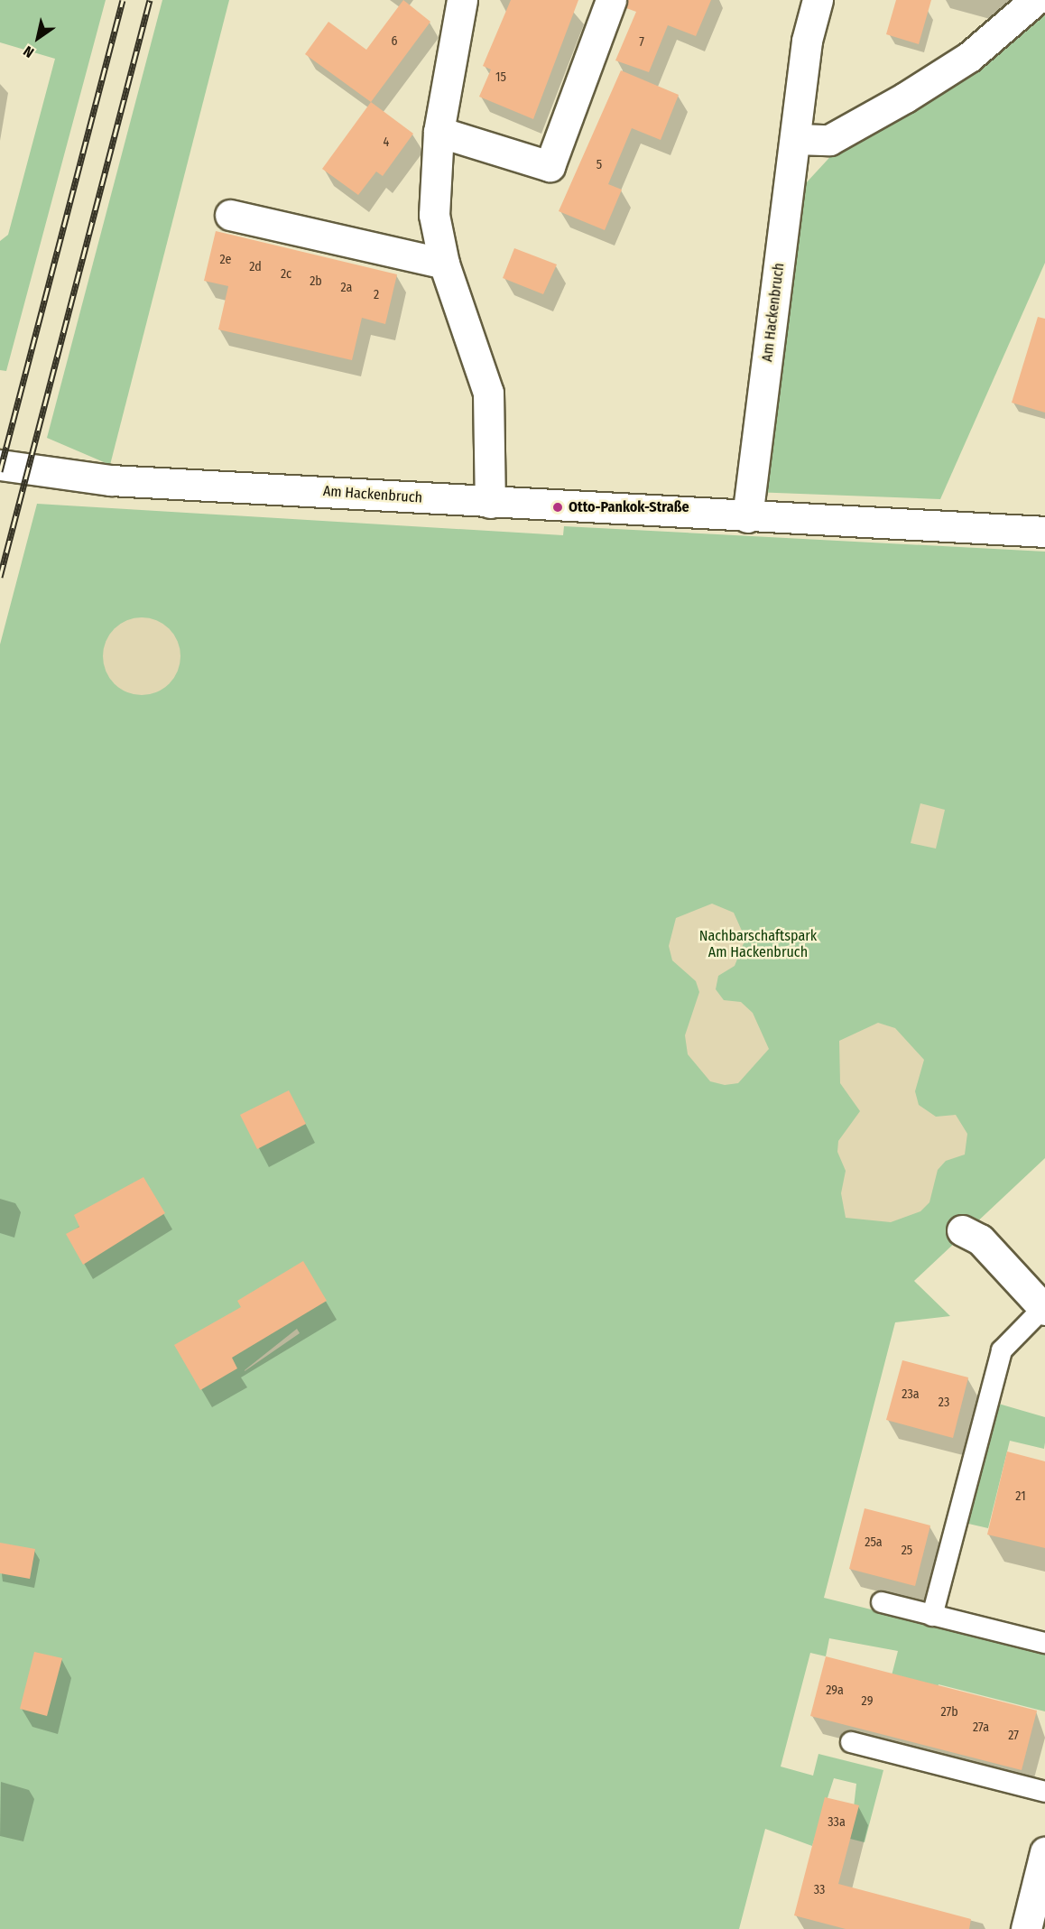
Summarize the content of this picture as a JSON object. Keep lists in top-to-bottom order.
{
  "streets": {
    "street": ["Am Hackenbruch"]
  },
  "parks": ["Nachbarschaftspark Am Hackenbruch"],
  "places": ["Otto-Pankok-Straße"],
  "house_numbers": [
    "6",
    "7",
    "15",
    "4",
    "5",
    "2e",
    "2d",
    "2c",
    "2b",
    "2a",
    "2",
    "23a",
    "23",
    "21",
    "25a",
    "25",
    "29a",
    "29",
    "27b",
    "27a",
    "27",
    "33a",
    "33"
  ],
  "north": "bottom left"
}
